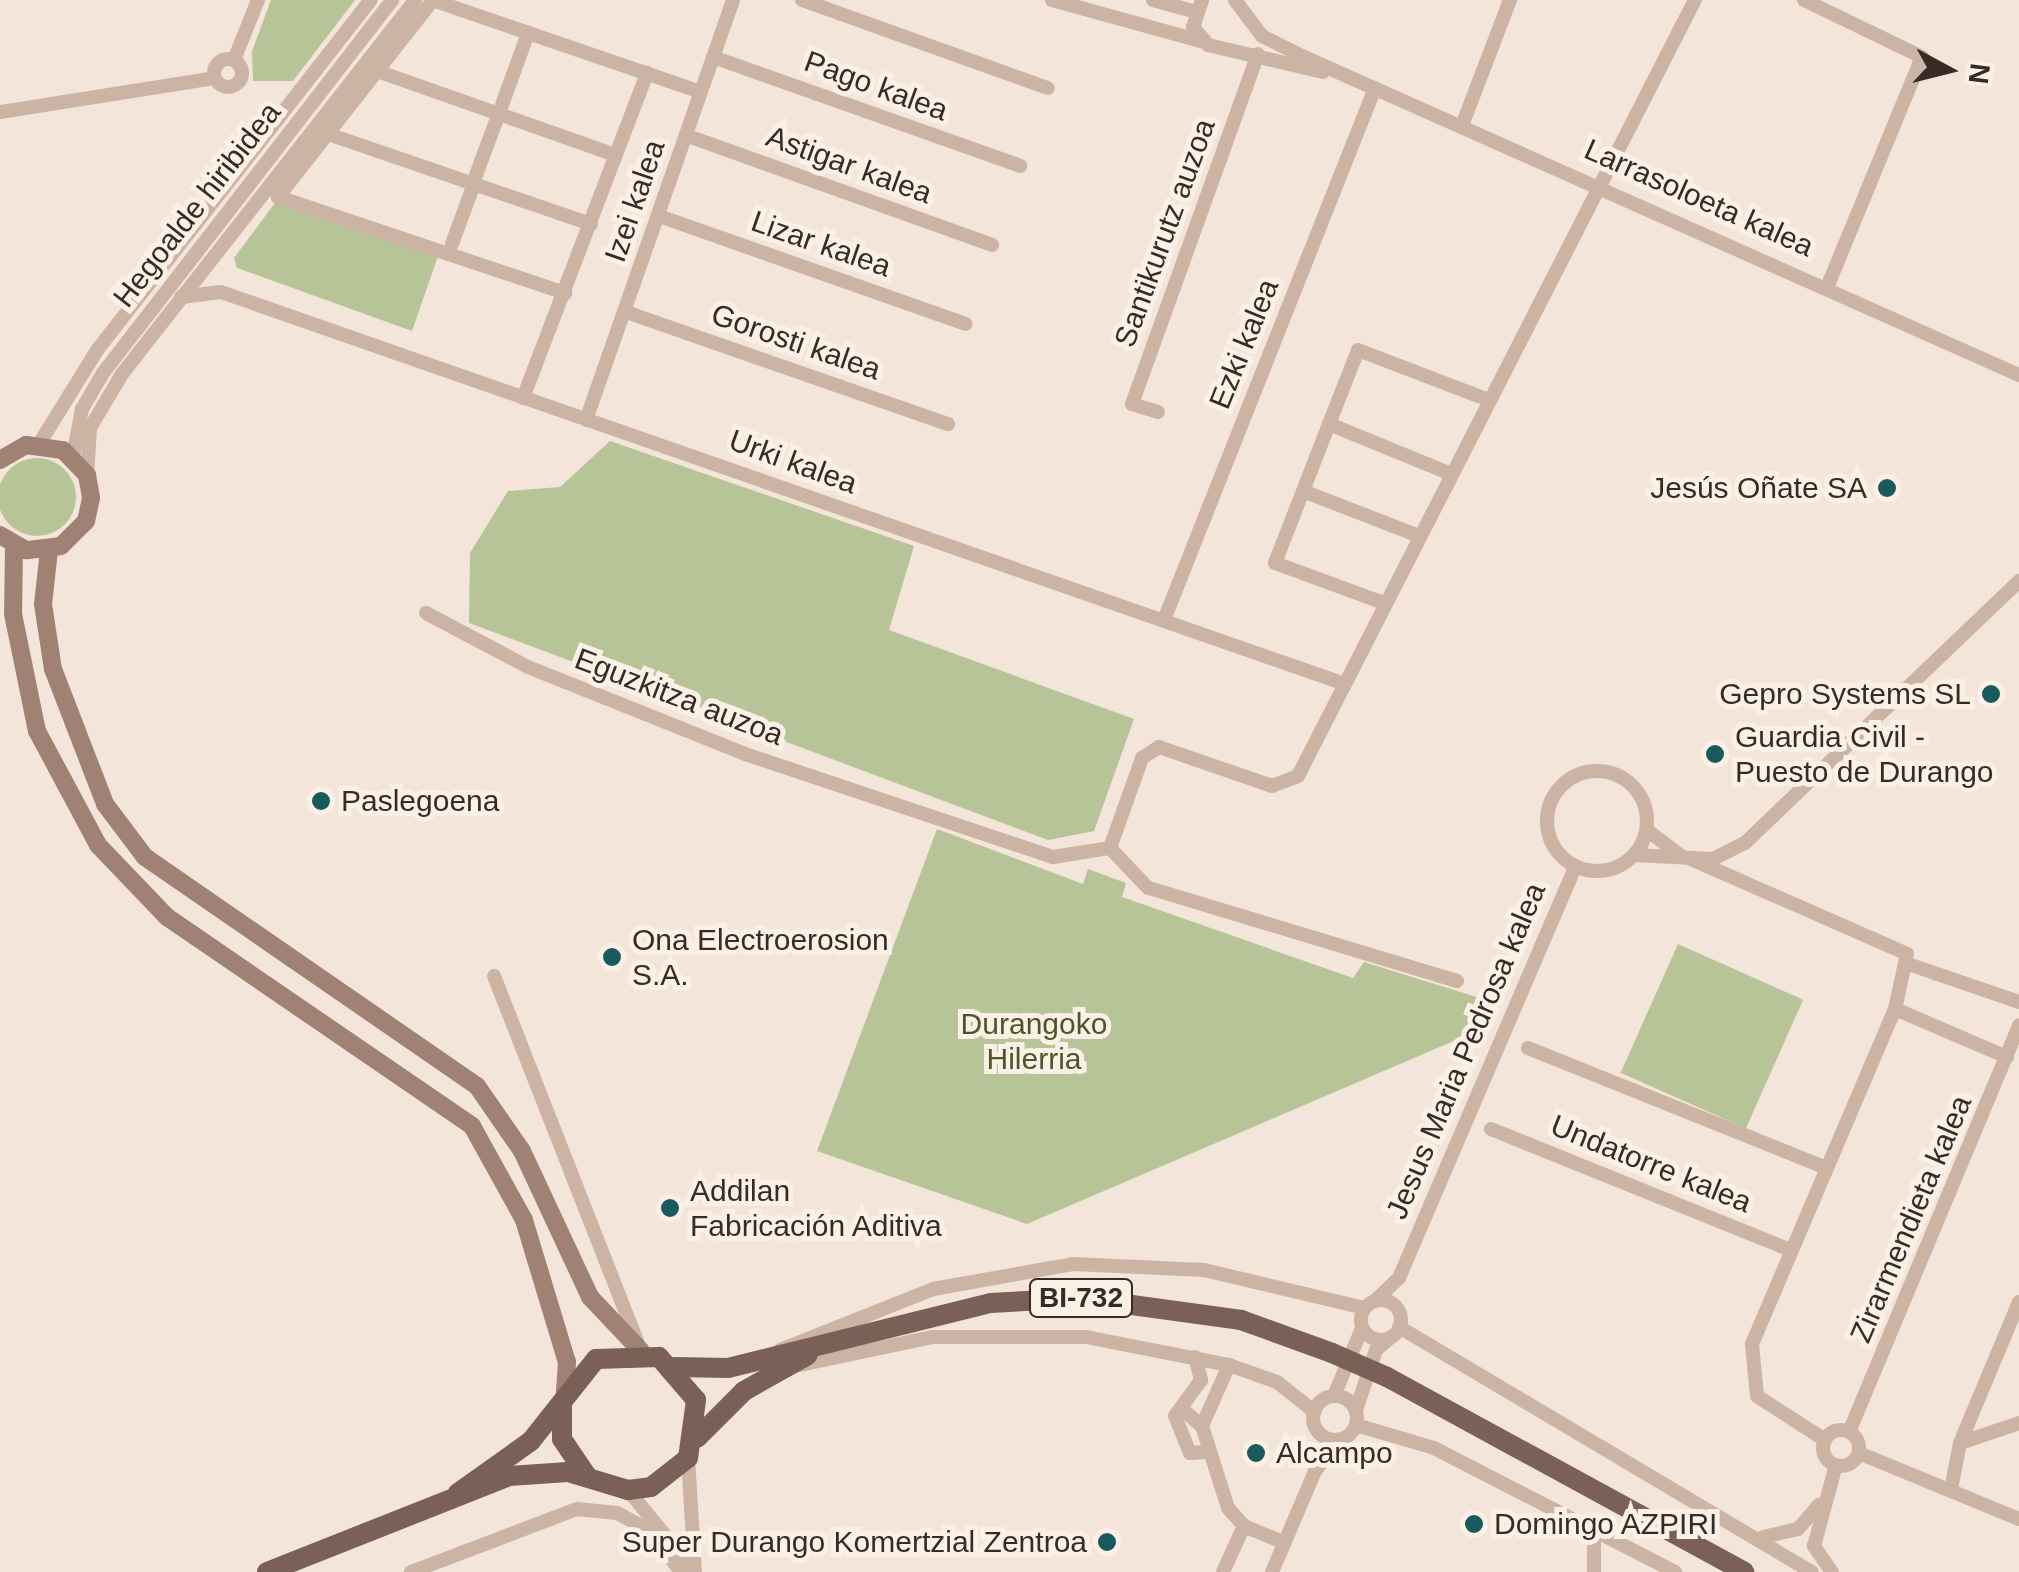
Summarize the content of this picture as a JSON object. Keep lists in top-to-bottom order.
{
  "streets": {
    "main road": ["BI-732"],
    "street": [
      "Pago kalea",
      "Astigar kalea",
      "Larrasoloeta kalea",
      "Izei kalea",
      "Hegoalde hiribidea",
      "Santikurutz auzoa",
      "Lizar kalea",
      "Gorosti kalea",
      "Ezki kalea",
      "Urki kalea",
      "Eguzkitza auzoa",
      "Jesus Maria Pedrosa kalea",
      "Undatorre kalea",
      "Zirarmendieta kalea"
    ]
  },
  "crossings": [
    ["Pago kalea", "Izei kalea"],
    ["Astigar kalea", "Izei kalea"],
    ["Larrasoloeta kalea", "Ezki kalea"],
    ["Izei kalea", "Lizar kalea"],
    ["Izei kalea", "Gorosti kalea"],
    ["Izei kalea", "Urki kalea"],
    ["Ezki kalea", "Urki kalea"]
  ],
  "parks": ["Durangoko Hilerria"],
  "places": [
    "Jesús Oñate SA",
    "Gepro Systems SL",
    "Guardia Civil - Puesto de Durango",
    "Paslegoena",
    "Ona Electroerosion S.A.",
    "Addilan Fabricación Aditiva",
    "Alcampo",
    "Domingo AZPIRI",
    "Super Durango Komertzial Zentroa"
  ],
  "north": "right"
}
